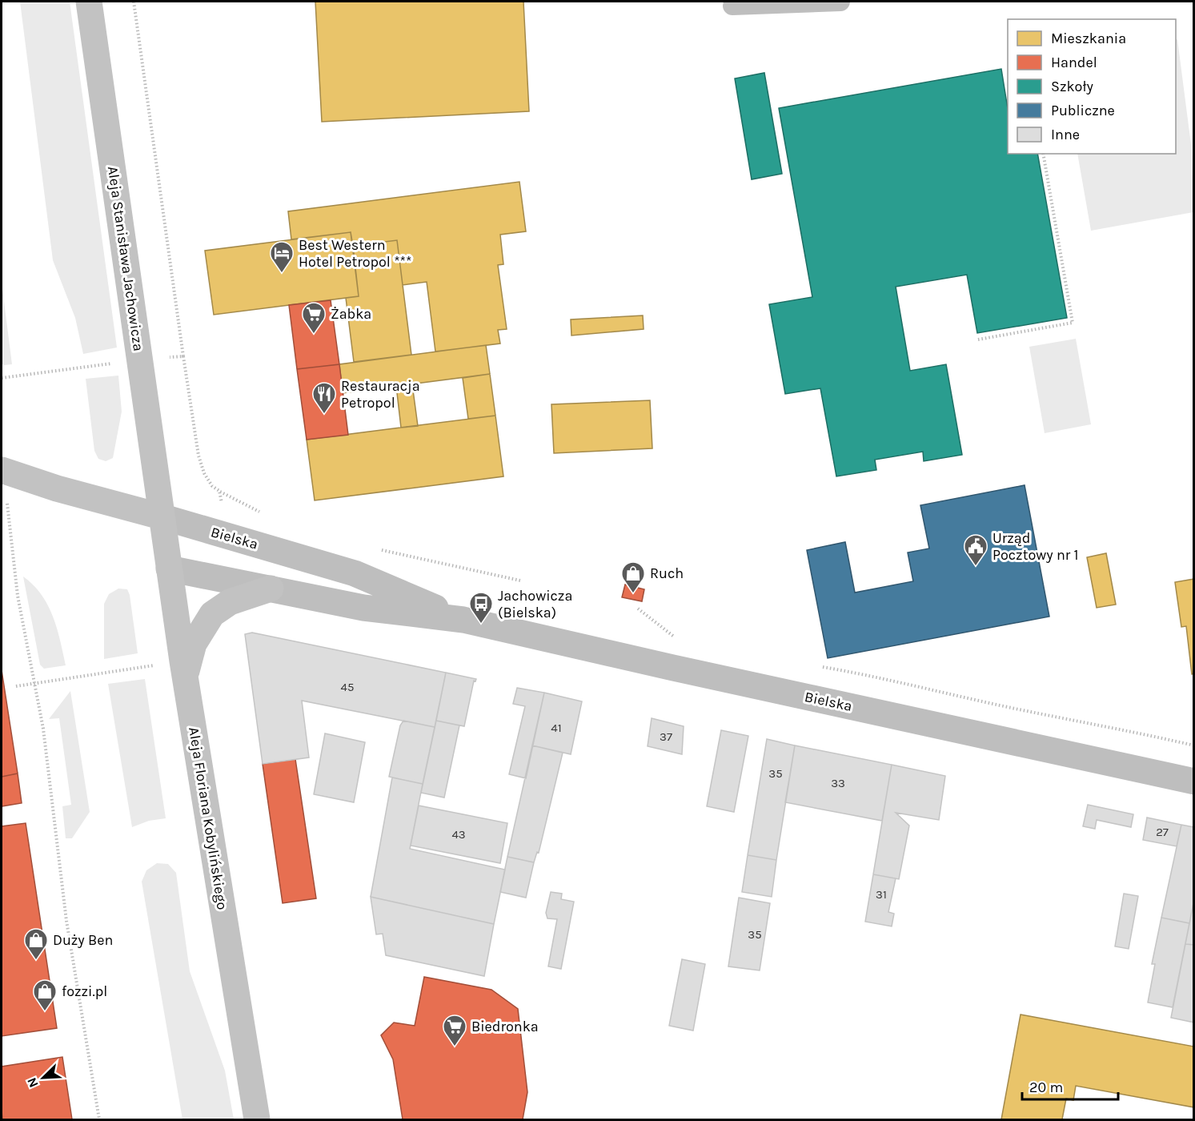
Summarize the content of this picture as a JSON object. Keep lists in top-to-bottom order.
{
  "streets": {
    "main road": ["Aleja Stanisława Jachowicza", "Bielska", "Aleja Floriana Kobylińskiego"]
  },
  "crossings": [
    ["Aleja Stanisława Jachowicza", "Bielska"],
    ["Aleja Stanisława Jachowicza", "Aleja Floriana Kobylińskiego"],
    ["Bielska", "Aleja Floriana Kobylińskiego"]
  ],
  "places": {
    "hotel": ["Best Western Hotel Petropol ***"],
    "supermarket": ["Żabka", "Biedronka"],
    "restaurant": ["Restauracja Petropol"],
    "public building": ["Urząd Pocztowy nr 1"],
    "shop": ["Ruch", "Duży Ben", "fozzi.pl"],
    "bus stop": ["Jachowicza (Bielska)"]
  },
  "house_numbers": [
    "45",
    "41",
    "37",
    "35",
    "33",
    "27",
    "43",
    "31",
    "35"
  ],
  "legend": [
    "Mieszkania",
    "Handel",
    "Szkoły",
    "Publiczne",
    "Inne"
  ],
  "scale_bar": "20 m",
  "north": "bottom left"
}
